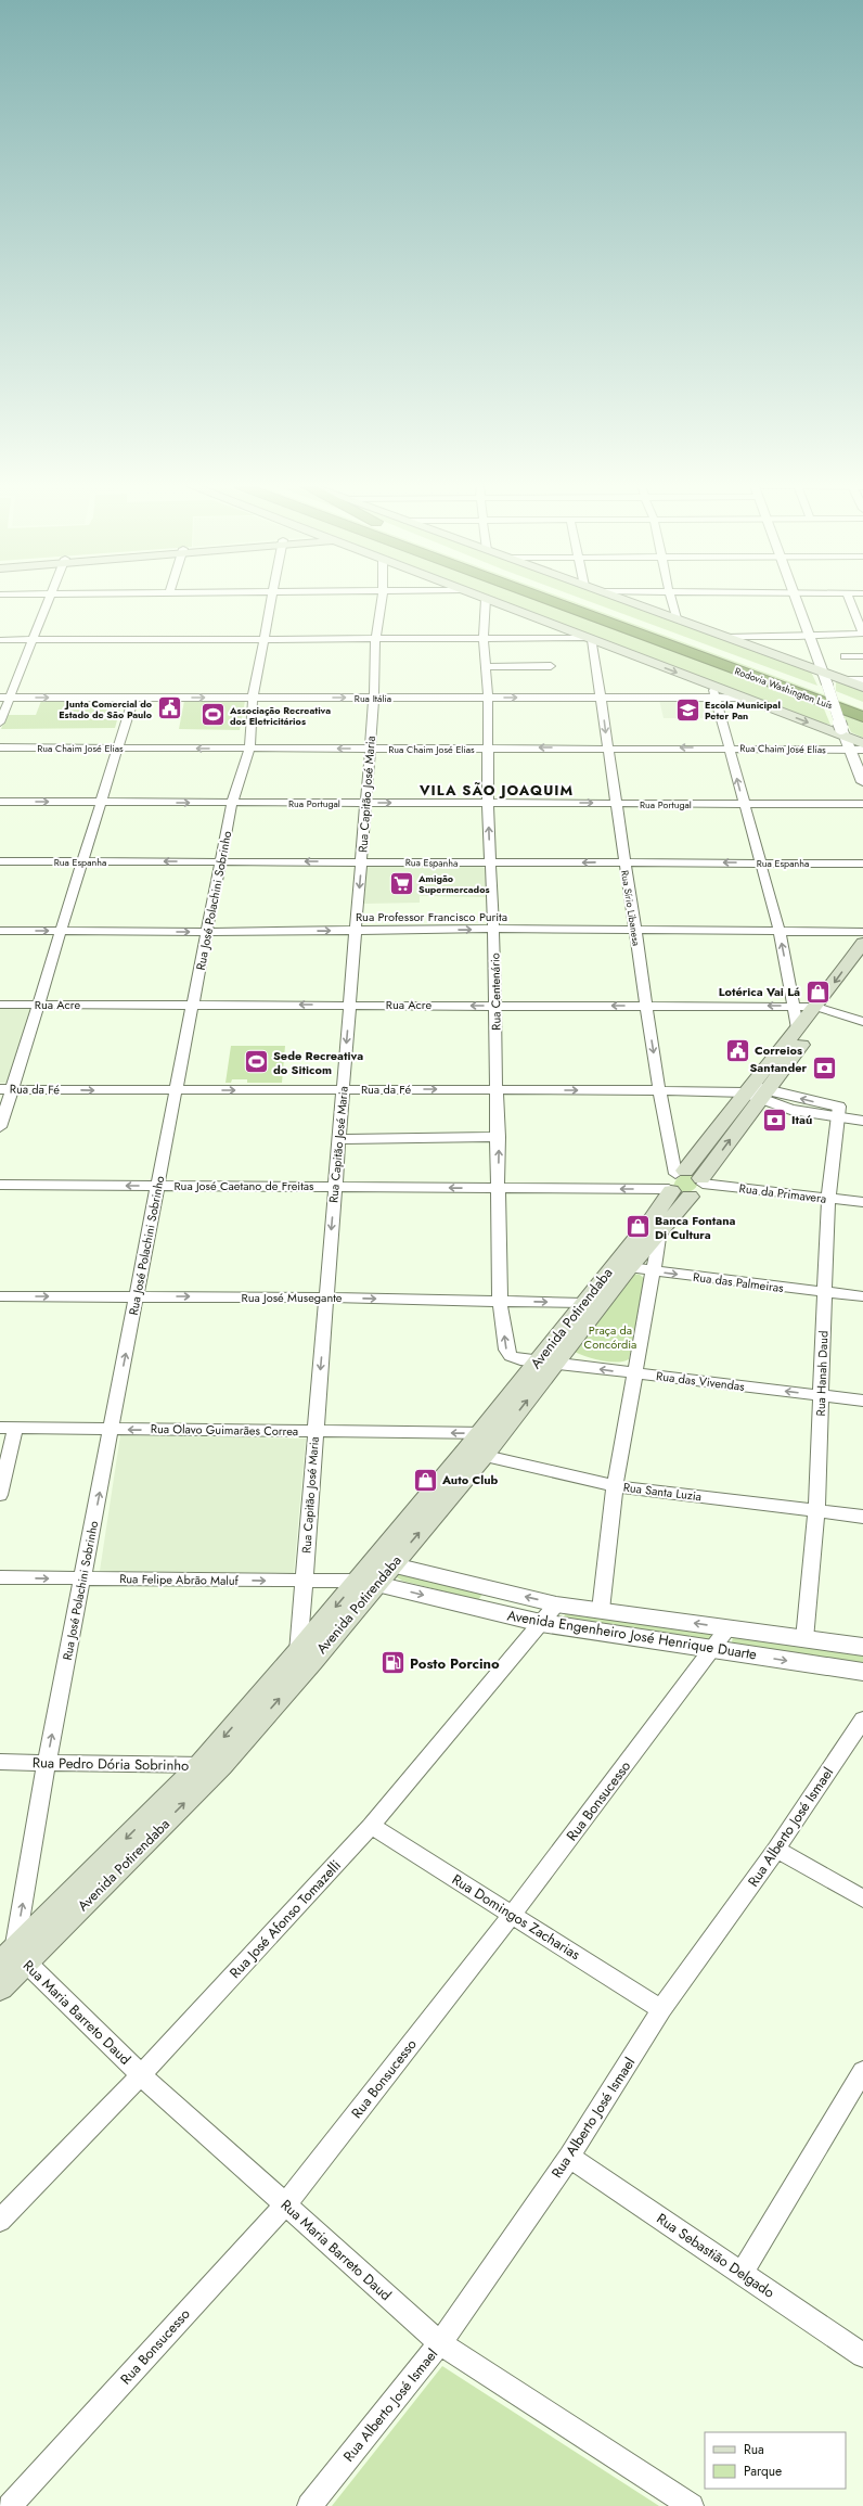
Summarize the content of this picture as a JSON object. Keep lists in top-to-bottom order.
{
  "streets": {
    "highway": ["Rodovia Washington Luís"],
    "main road": ["Avenida Potirendaba"],
    "street": [
      "Rua Itália",
      "Rua Chaim José Elias",
      "Rua Capitão José Maria",
      "Rua Portugal",
      "Rua Espanha",
      "Rua José Polachini Sobrinho",
      "Rua Sírio Libanesa",
      "Rua Professor Francisco Purita",
      "Rua Centenário",
      "Rua Acre",
      "Rua da Fé",
      "Rua José Caetano de Freitas",
      "Rua da Primavera",
      "Rua das Palmeiras",
      "Rua José Musegante",
      "Rua Hanah Daud",
      "Rua das Vivendas",
      "Rua Olavo Guimarães Correa",
      "Rua Santa Luzia",
      "Rua Felipe Abrão Maluf",
      "Avenida Engenheiro José Henrique Duarte",
      "Rua Pedro Dória Sobrinho",
      "Rua Bonsucesso",
      "Rua Alberto José Ismael",
      "Rua Domingos Zacharias",
      "Rua José Afonso Tomazelli",
      "Rua Maria Barreto Daud",
      "Rua Sebastião Delgado"
    ]
  },
  "crossings": [
    ["Rua Itália", "Rua Capitão José Maria"],
    ["Rua Itália", "Rua José Polachini Sobrinho"],
    ["Rua Itália", "Rua Sírio Libanesa"],
    ["Rua Itália", "Rua Centenário"],
    ["Rua Chaim José Elias", "Rua Capitão José Maria"],
    ["Rua Chaim José Elias", "Rua José Polachini Sobrinho"],
    ["Rua Chaim José Elias", "Rua Sírio Libanesa"],
    ["Rua Chaim José Elias", "Rua Centenário"],
    ["Rua Capitão José Maria", "Rua Portugal"],
    ["Rua Capitão José Maria", "Rua Espanha"],
    ["Rua Capitão José Maria", "Rua Professor Francisco Purita"],
    ["Rua Capitão José Maria", "Rua Acre"],
    ["Rua Capitão José Maria", "Rua da Fé"],
    ["Rua Capitão José Maria", "Rua José Caetano de Freitas"],
    ["Rua Capitão José Maria", "Rua José Musegante"],
    ["Rua Capitão José Maria", "Avenida Potirendaba"],
    ["Rua Capitão José Maria", "Rua Olavo Guimarães Correa"],
    ["Rua Capitão José Maria", "Rua Felipe Abrão Maluf"],
    ["Rua Portugal", "Rua José Polachini Sobrinho"],
    ["Rua Portugal", "Rua Sírio Libanesa"],
    ["Rua Portugal", "Rua Centenário"],
    ["Rua Espanha", "Rua José Polachini Sobrinho"],
    ["Rua Espanha", "Rua Sírio Libanesa"],
    ["Rua Espanha", "Rua Centenário"],
    ["Rua José Polachini Sobrinho", "Rua Professor Francisco Purita"],
    ["Rua José Polachini Sobrinho", "Rua Acre"],
    ["Rua José Polachini Sobrinho", "Rua da Fé"],
    ["Rua José Polachini Sobrinho", "Rua José Caetano de Freitas"],
    ["Rua José Polachini Sobrinho", "Rua José Musegante"],
    ["Rua José Polachini Sobrinho", "Avenida Potirendaba"],
    ["Rua José Polachini Sobrinho", "Rua Olavo Guimarães Correa"],
    ["Rua José Polachini Sobrinho", "Rua Felipe Abrão Maluf"],
    ["Rua José Polachini Sobrinho", "Rua Pedro Dória Sobrinho"],
    ["Rua José Polachini Sobrinho", "Rua Maria Barreto Daud"],
    ["Rua Sírio Libanesa", "Rua Professor Francisco Purita"],
    ["Rua Sírio Libanesa", "Rua Acre"],
    ["Rua Sírio Libanesa", "Rua da Fé"],
    ["Rua Sírio Libanesa", "Rua José Caetano de Freitas"],
    ["Rua Sírio Libanesa", "Rua da Primavera"],
    ["Rua Sírio Libanesa", "Avenida Potirendaba"],
    ["Rua Professor Francisco Purita", "Rua Centenário"],
    ["Rua Centenário", "Rua Acre"],
    ["Rua Centenário", "Rua da Fé"],
    ["Rua Centenário", "Rua José Caetano de Freitas"],
    ["Rua Centenário", "Rua José Musegante"],
    ["Rua Centenário", "Avenida Potirendaba"],
    ["Rua Centenário", "Rua das Vivendas"],
    ["Rua Acre", "Avenida Potirendaba"],
    ["Rua da Fé", "Avenida Potirendaba"],
    ["Rua José Caetano de Freitas", "Rua da Primavera"],
    ["Rua José Caetano de Freitas", "Avenida Potirendaba"],
    ["Rua da Primavera", "Avenida Potirendaba"],
    ["Rua da Primavera", "Rua Hanah Daud"],
    ["Rua das Palmeiras", "Avenida Potirendaba"],
    ["Rua das Palmeiras", "Rua Hanah Daud"],
    ["Rua José Musegante", "Avenida Potirendaba"],
    ["Avenida Potirendaba", "Rua das Vivendas"],
    ["Avenida Potirendaba", "Rua Olavo Guimarães Correa"],
    ["Avenida Potirendaba", "Rua Santa Luzia"],
    ["Avenida Potirendaba", "Rua Felipe Abrão Maluf"],
    ["Avenida Potirendaba", "Avenida Engenheiro José Henrique Duarte"],
    ["Avenida Potirendaba", "Rua Pedro Dória Sobrinho"],
    ["Avenida Potirendaba", "Rua Maria Barreto Daud"],
    ["Rua Hanah Daud", "Rua das Vivendas"],
    ["Rua Hanah Daud", "Rua Santa Luzia"],
    ["Rua Hanah Daud", "Avenida Engenheiro José Henrique Duarte"],
    ["Rua Olavo Guimarães Correa", "Rua Santa Luzia"],
    ["Rua Felipe Abrão Maluf", "Avenida Engenheiro José Henrique Duarte"],
    ["Avenida Engenheiro José Henrique Duarte", "Rua Bonsucesso"],
    ["Avenida Engenheiro José Henrique Duarte", "Rua José Afonso Tomazelli"],
    ["Rua Bonsucesso", "Rua Domingos Zacharias"],
    ["Rua Bonsucesso", "Rua Maria Barreto Daud"],
    ["Rua Alberto José Ismael", "Rua Domingos Zacharias"],
    ["Rua Alberto José Ismael", "Rua Maria Barreto Daud"],
    ["Rua Alberto José Ismael", "Rua Sebastião Delgado"],
    ["Rua Domingos Zacharias", "Rua José Afonso Tomazelli"],
    ["Rua José Afonso Tomazelli", "Rua Maria Barreto Daud"]
  ],
  "one_way": [
    "Rua Capitão José Maria",
    "Rua Portugal",
    "Rua Espanha",
    "Rua José Polachini Sobrinho",
    "Rua Professor Francisco Purita",
    "Rua Acre",
    "Rua da Fé",
    "Rua das Palmeiras",
    "Rua José Musegante",
    "Rua das Vivendas",
    "Rua Olavo Guimarães Correa",
    "Rua Felipe Abrão Maluf"
  ],
  "districts": ["VILA SÃO JOAQUIM"],
  "parks": ["Praça da Concórdia"],
  "places": {
    "public building": ["Junta Comercial do Estado de São Paulo", "Correios"],
    "school or university": ["Escola Municipal Peter Pan"],
    "sports": ["Associação Recreativa dos Eletricitários", "Sede Recreativa do Siticom"],
    "supermarket": ["Amigão Supermercados"],
    "shop": ["Lotérica Vai Lá", "Banca Fontana Di Cultura", "Auto Club"],
    "bank": ["Santander", "Itaú"],
    "fuel station": ["Posto Porcino"]
  },
  "legend": ["Rua", "Parque"]
}
